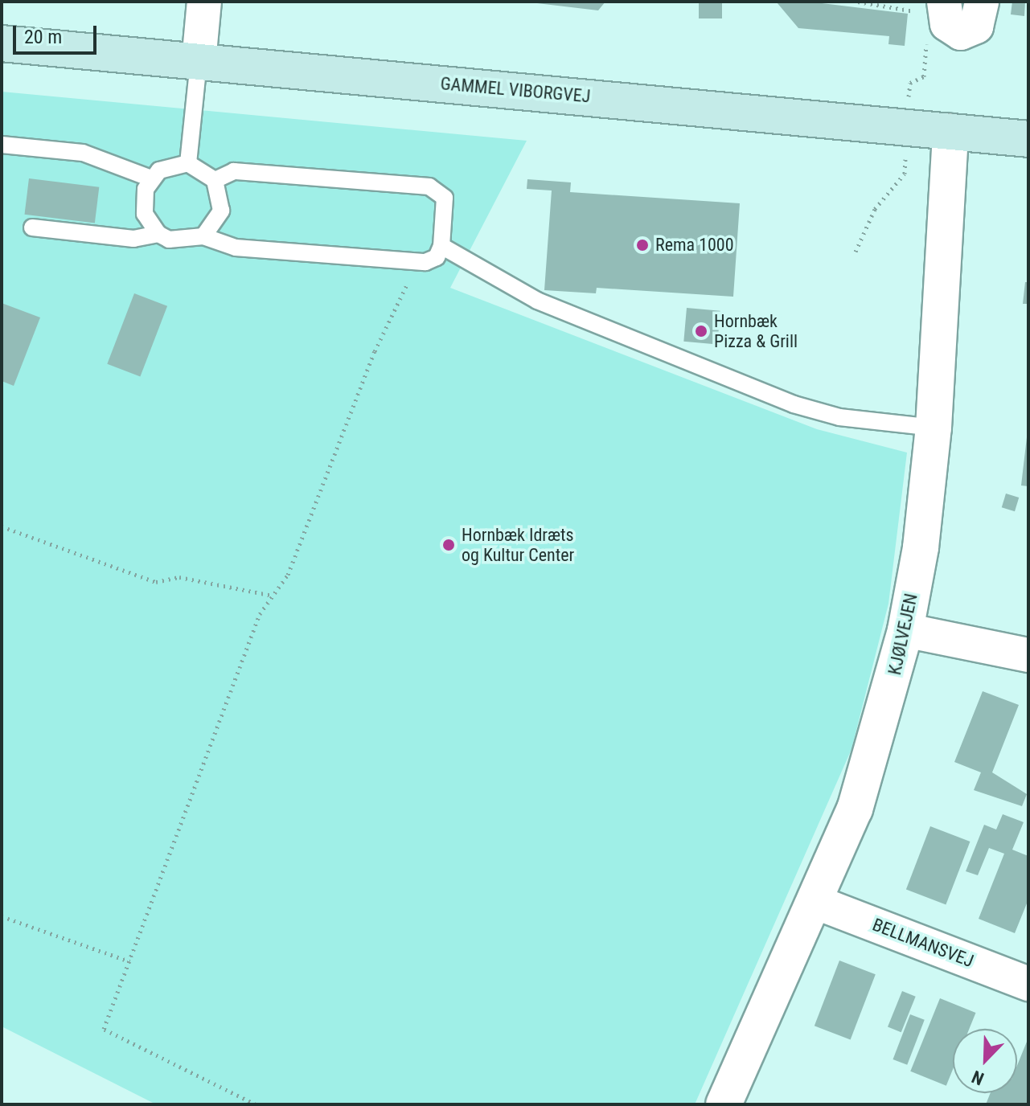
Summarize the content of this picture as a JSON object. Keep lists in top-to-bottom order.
{
  "streets": {
    "main road": ["GAMMEL VIBORGVEJ"],
    "street": ["KJØLVEJEN", "BELLMANSVEJ"]
  },
  "crossings": [
    ["GAMMEL VIBORGVEJ", "KJØLVEJEN"],
    ["KJØLVEJEN", "BELLMANSVEJ"]
  ],
  "places": ["Rema 1000", "Hornbæk Pizza & Grill", "Hornbæk Idræts og Kultur Center"],
  "scale_bar": "20 m",
  "north": "bottom left"
}
